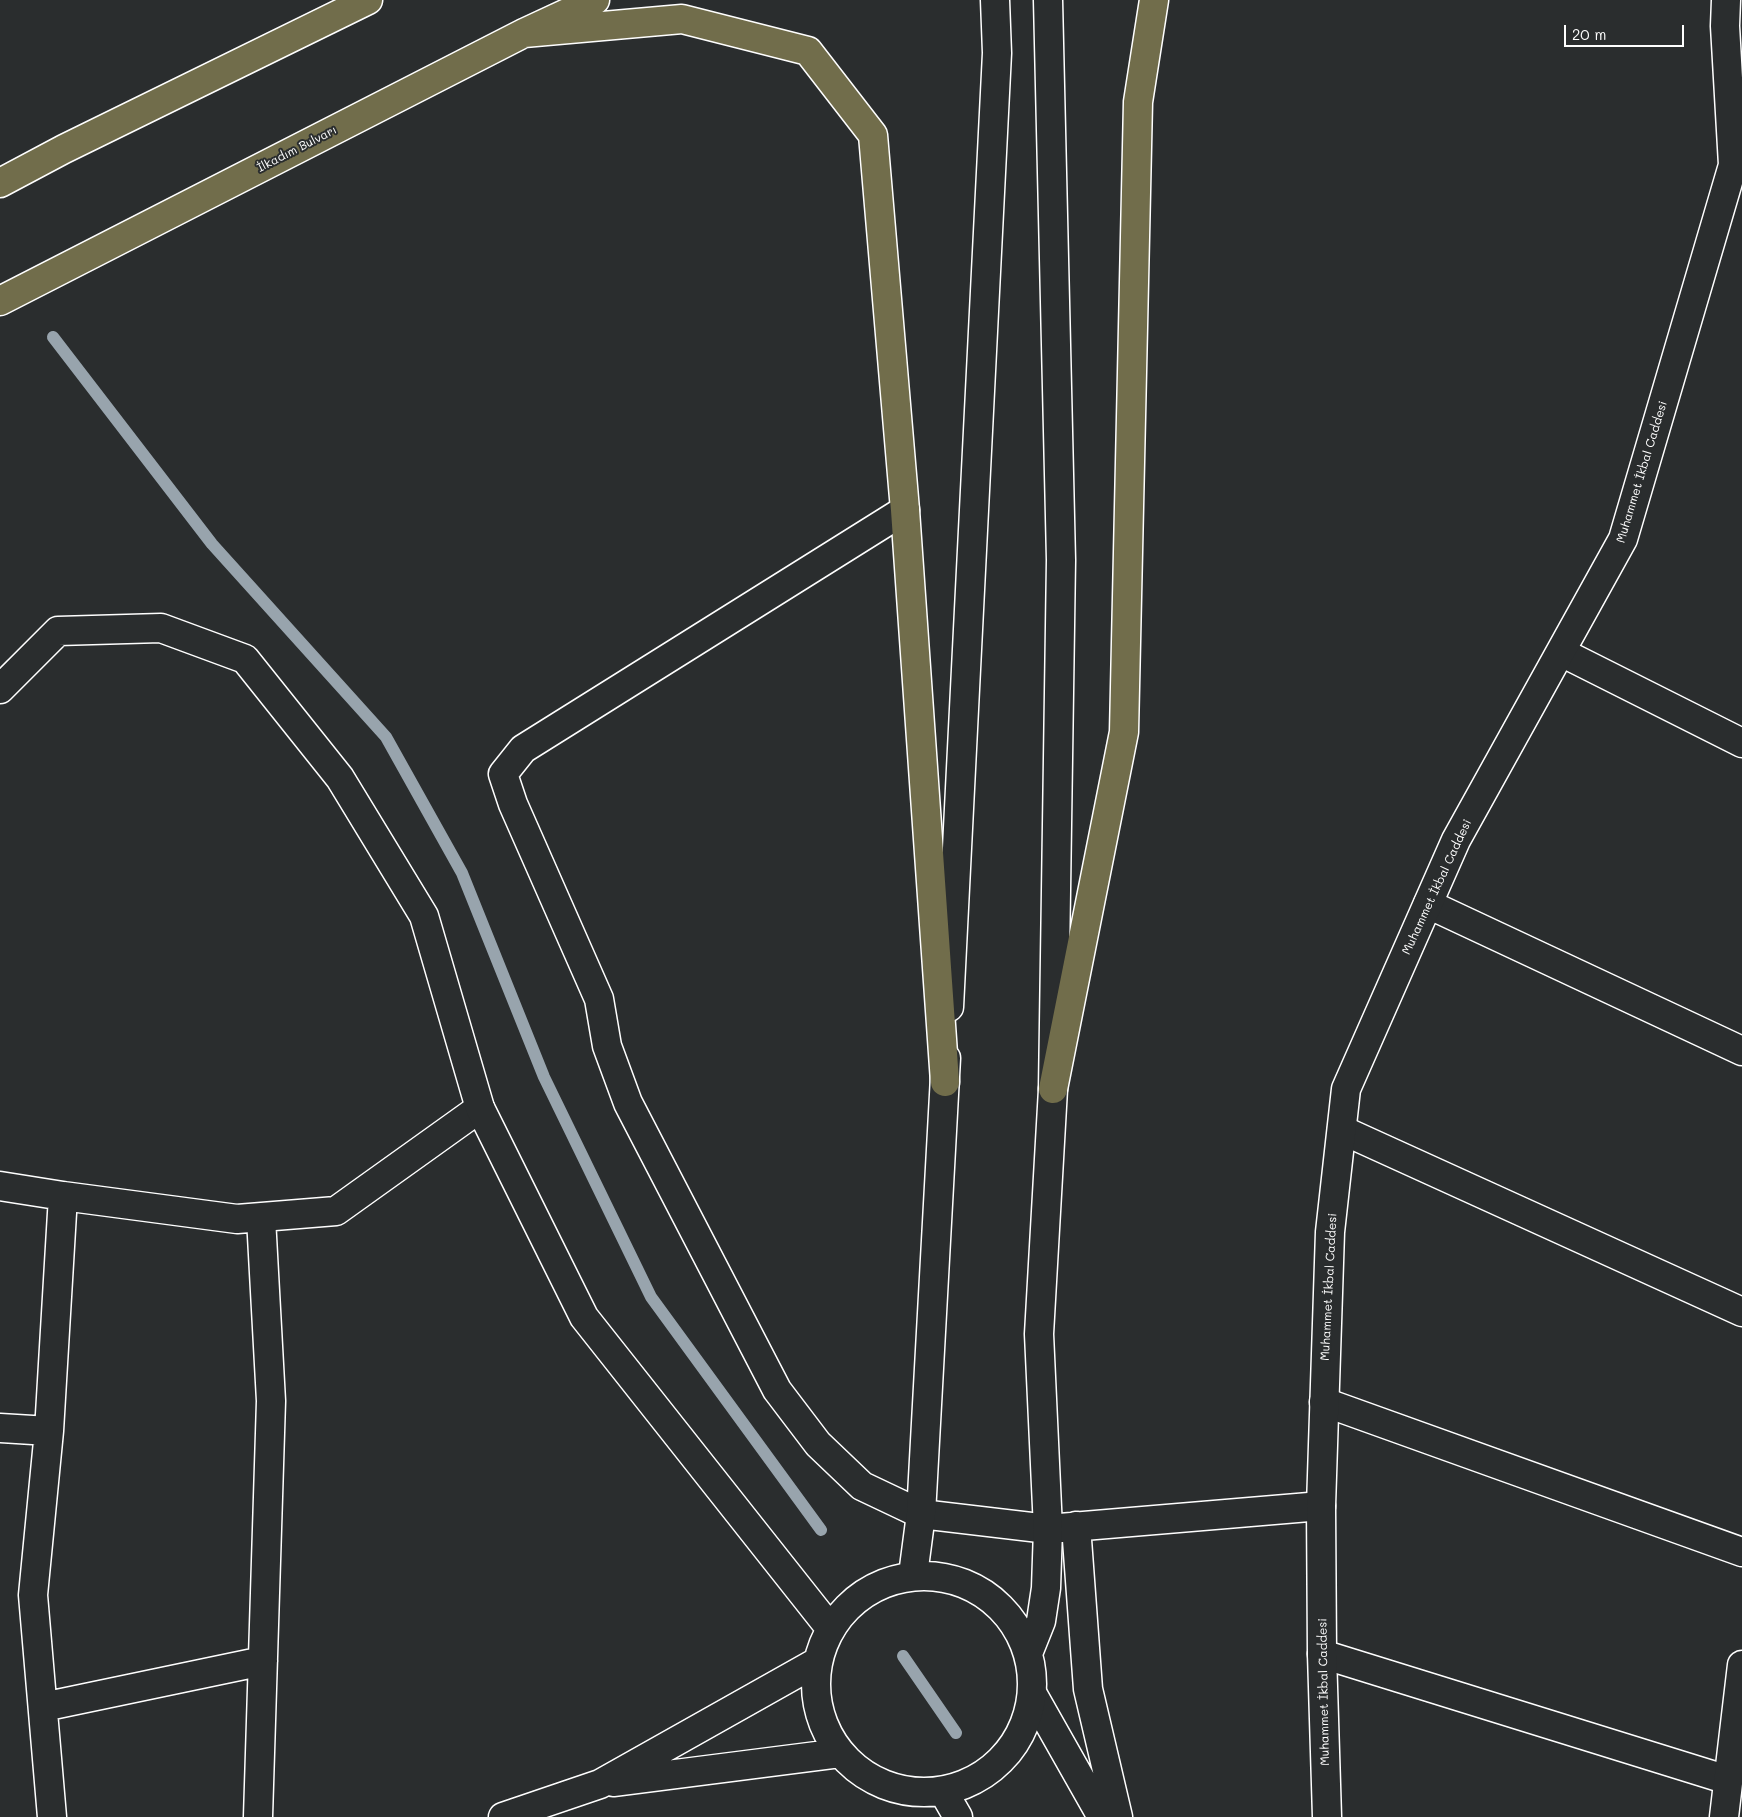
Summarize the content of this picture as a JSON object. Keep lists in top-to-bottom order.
{
  "streets": {
    "main road": ["İlkadım Bulvarı"],
    "street": ["Muhammet İkbal Caddesi"]
  },
  "scale_bar": "20 m"
}
